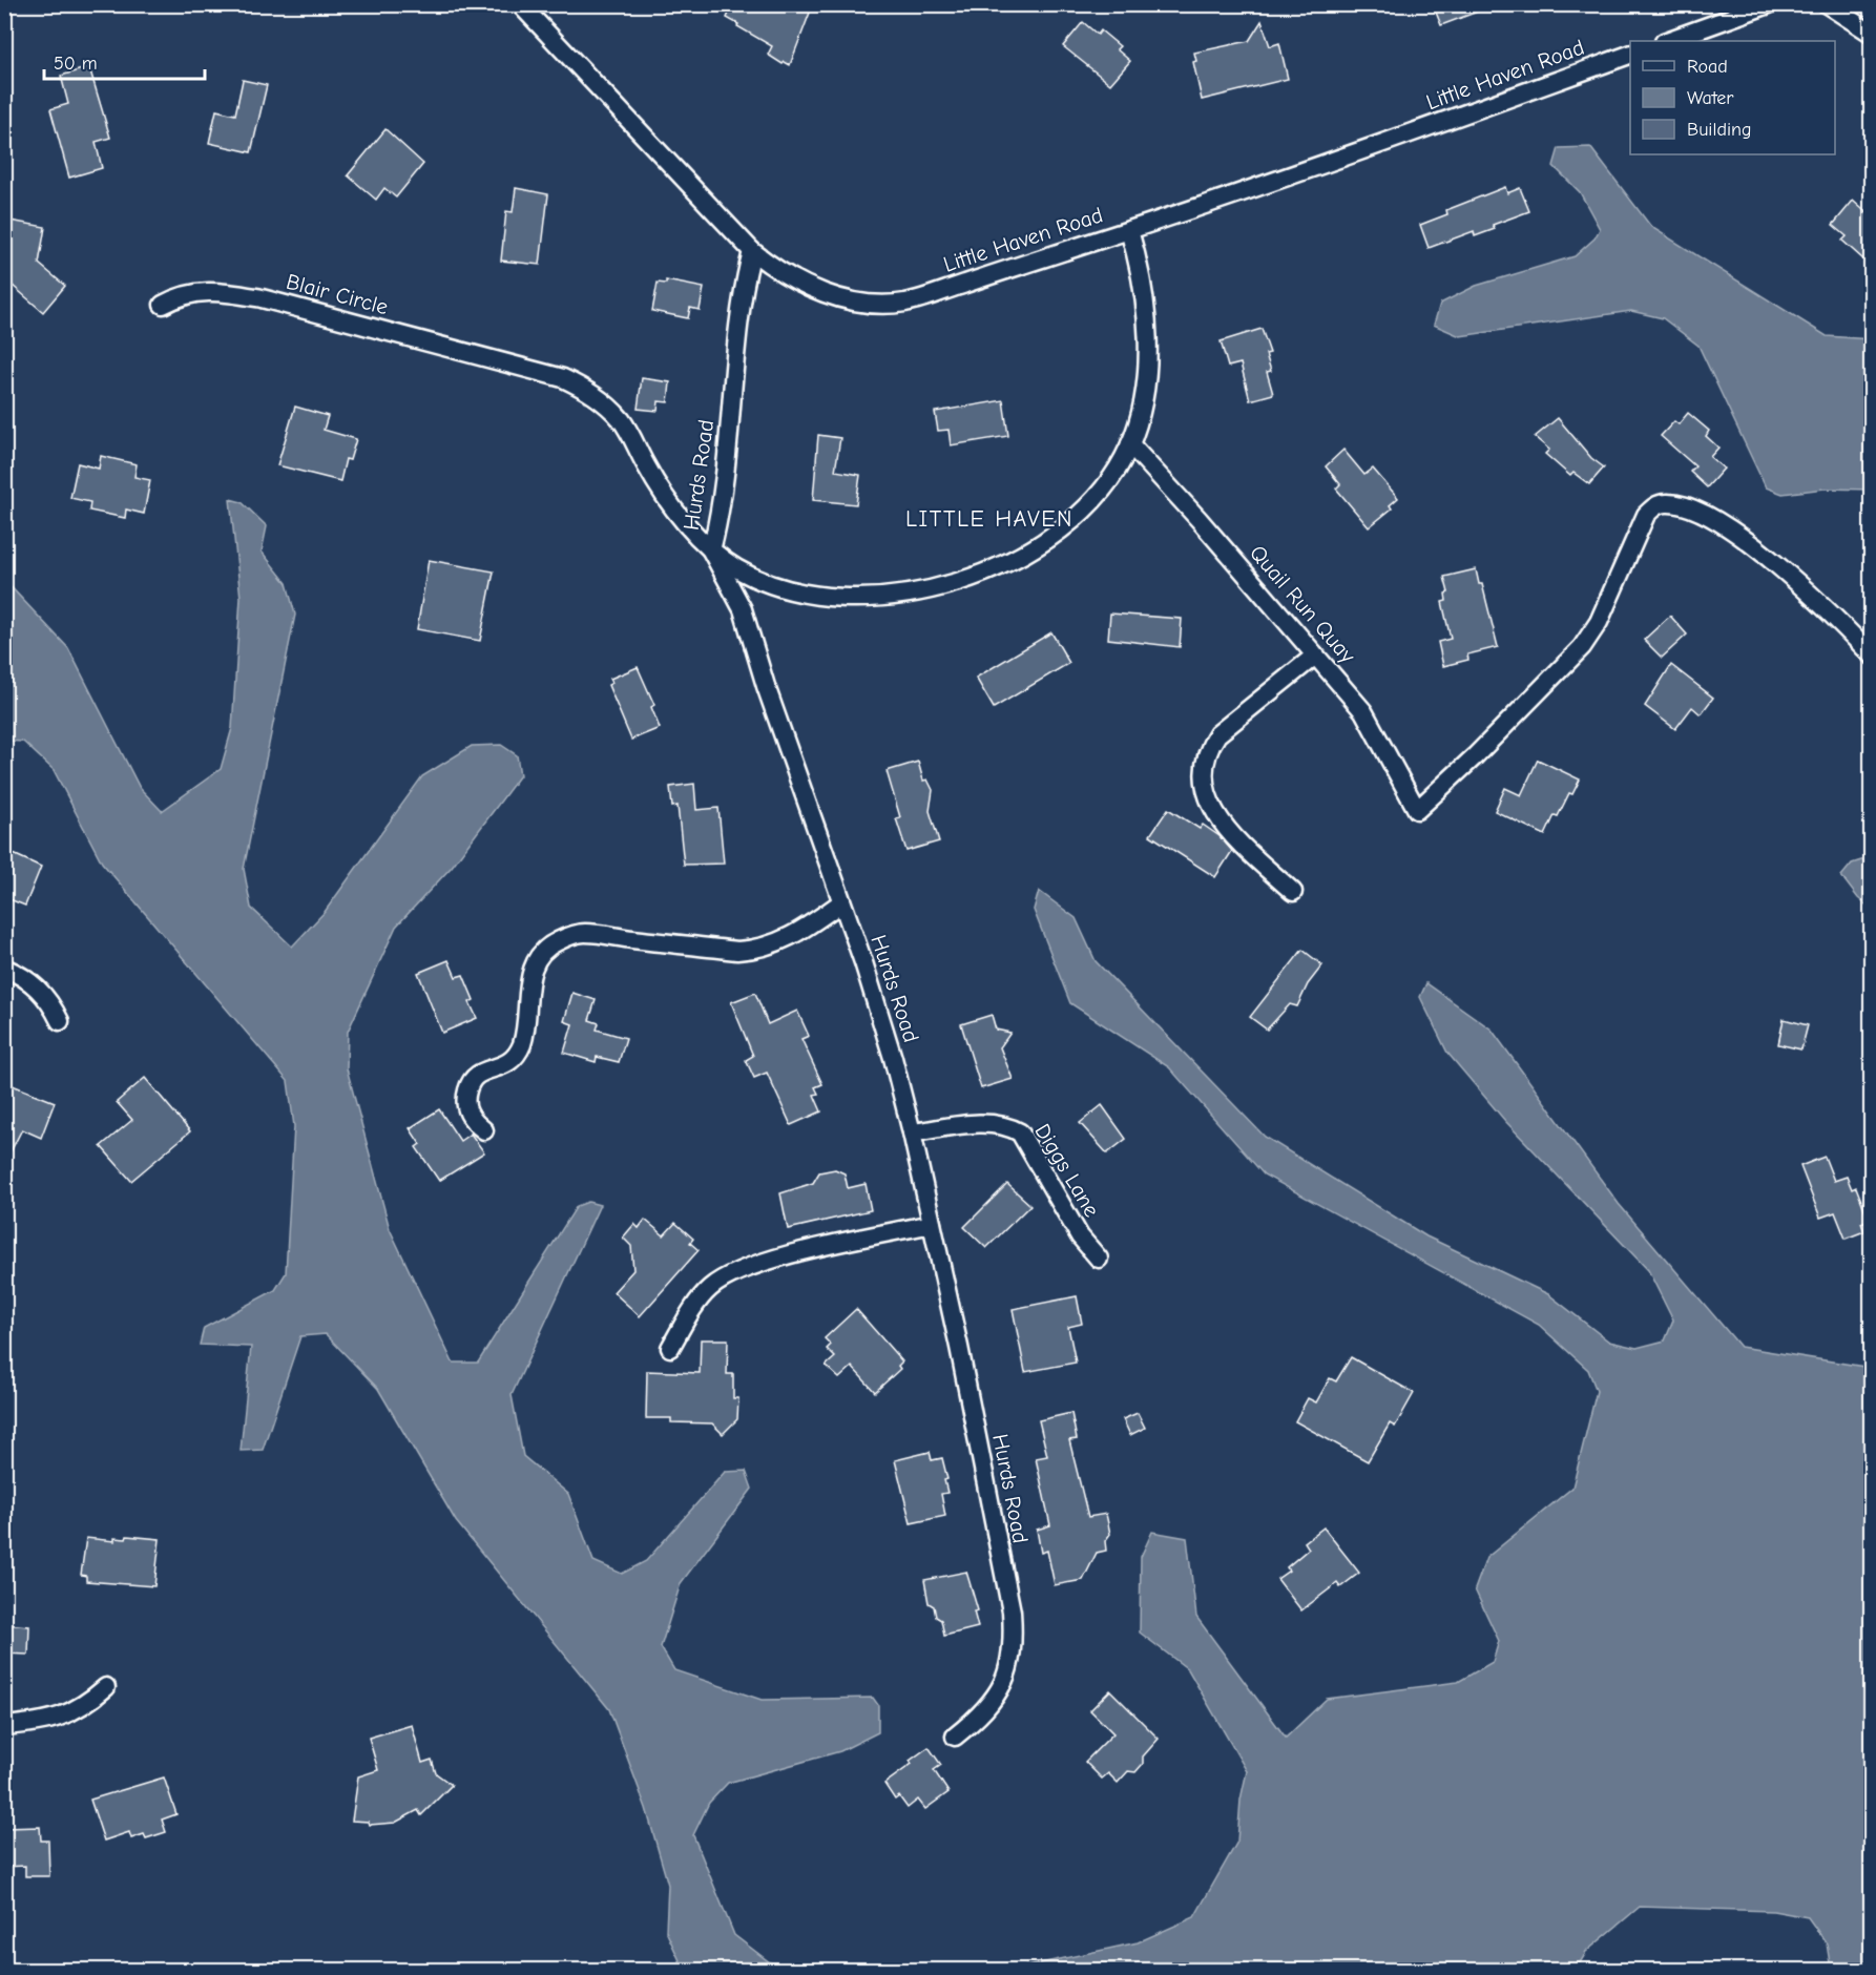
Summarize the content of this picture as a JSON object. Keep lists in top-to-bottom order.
{
  "streets": {
    "street": [
      "Little Haven Road",
      "Blair Circle",
      "Hurds Road",
      "Quail Run Quay",
      "Diggs Lane"
    ]
  },
  "crossings": [
    ["Little Haven Road", "Hurds Road"],
    ["Blair Circle", "Hurds Road"],
    ["Hurds Road", "Diggs Lane"]
  ],
  "districts": ["LITTLE HAVEN"],
  "legend": ["Road", "Water", "Building"],
  "scale_bar": "50 m"
}
